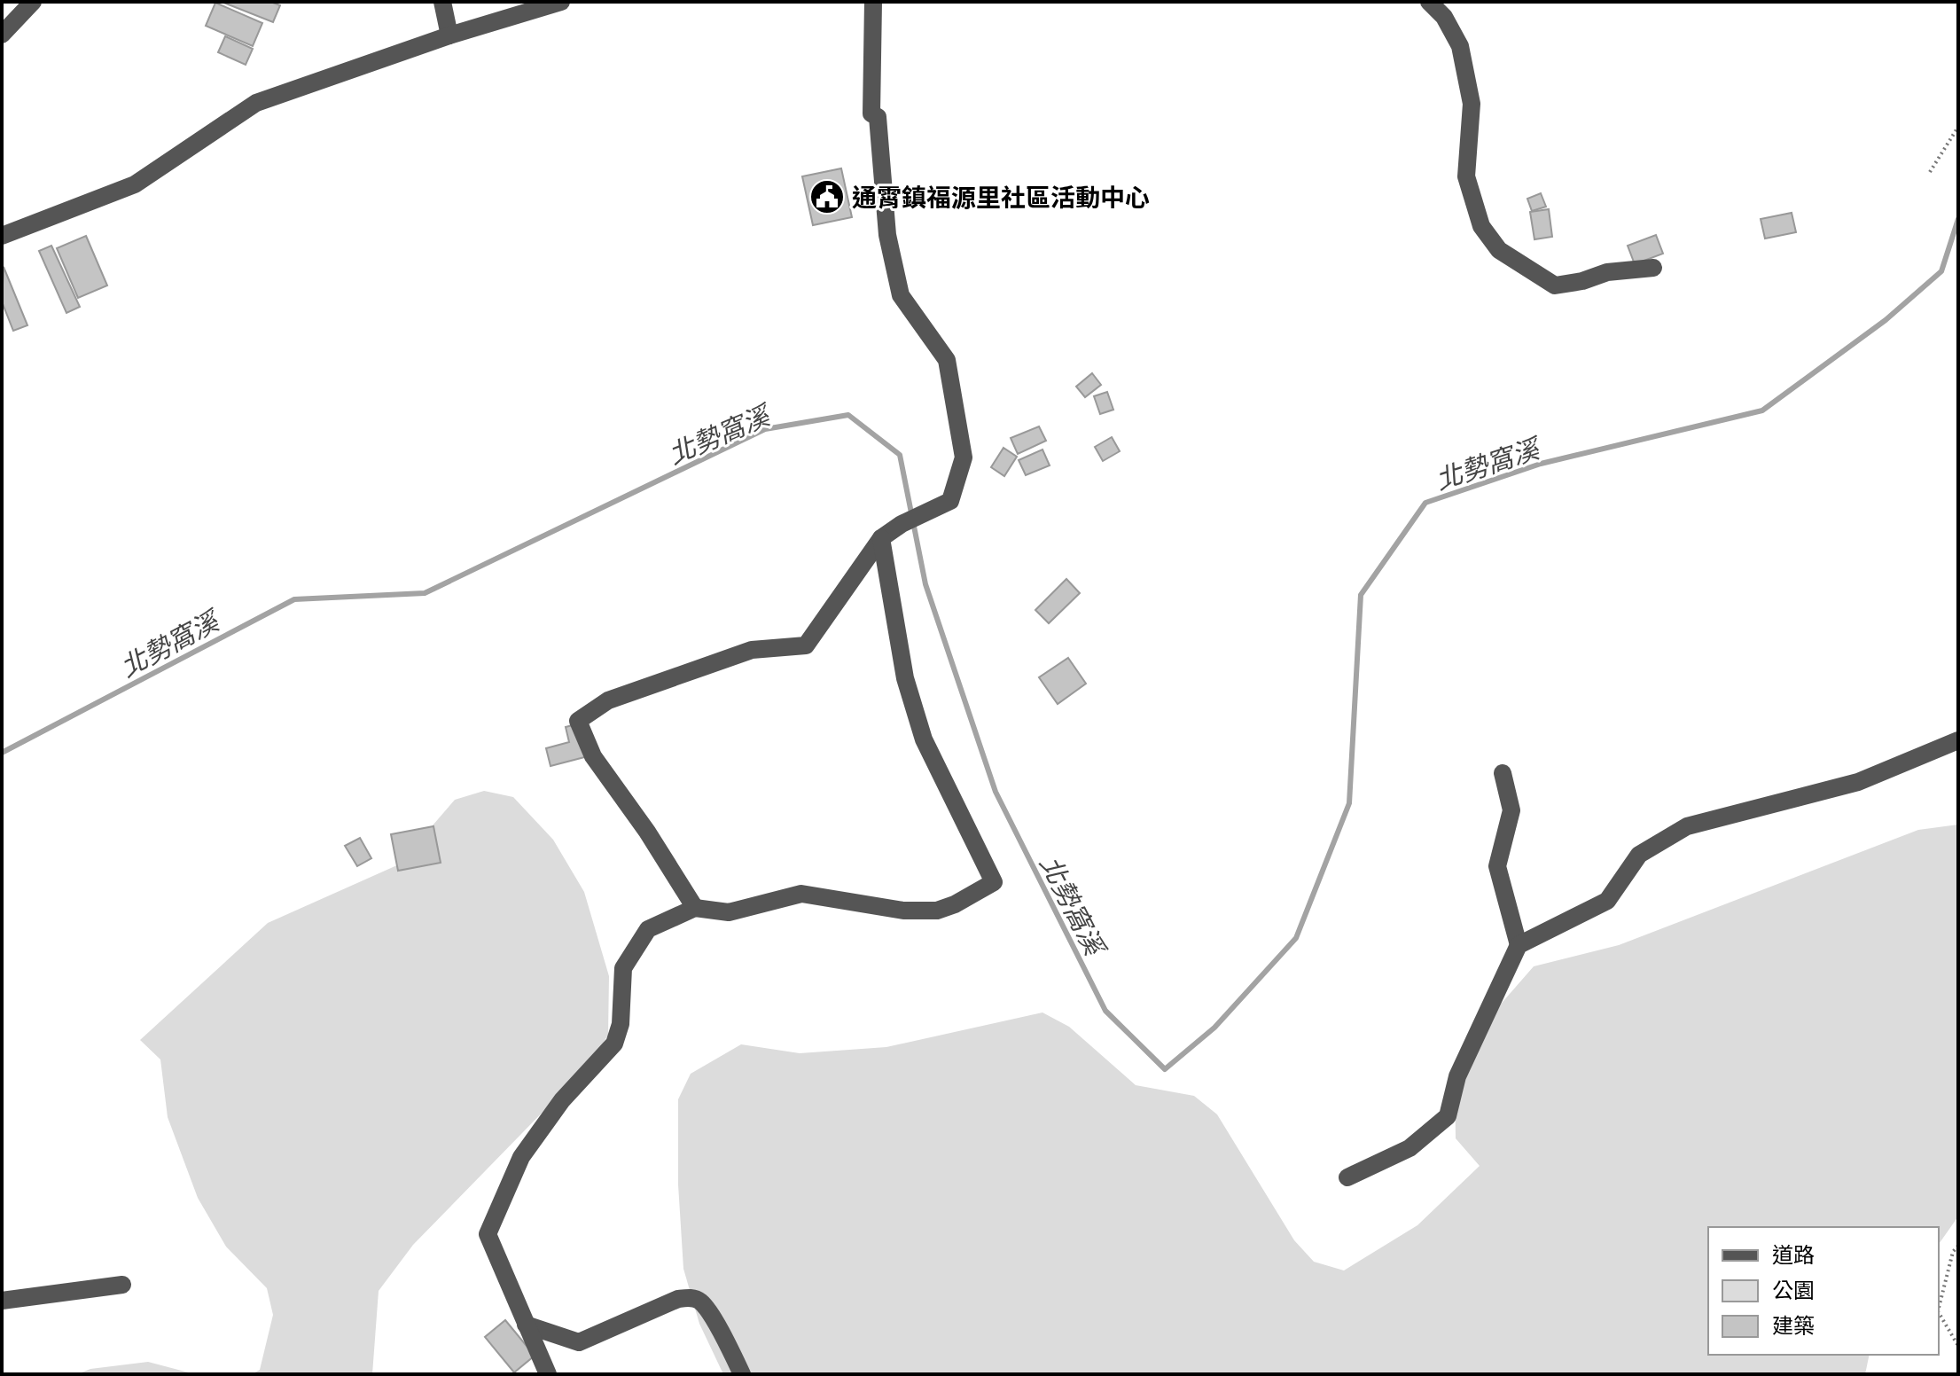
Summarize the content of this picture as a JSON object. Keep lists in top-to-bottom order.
{
  "water": ["北勢窩溪"],
  "places": {
    "public building": ["通霄鎮福源里社區活動中心"]
  },
  "legend": ["道路", "公園", "建築"]
}
